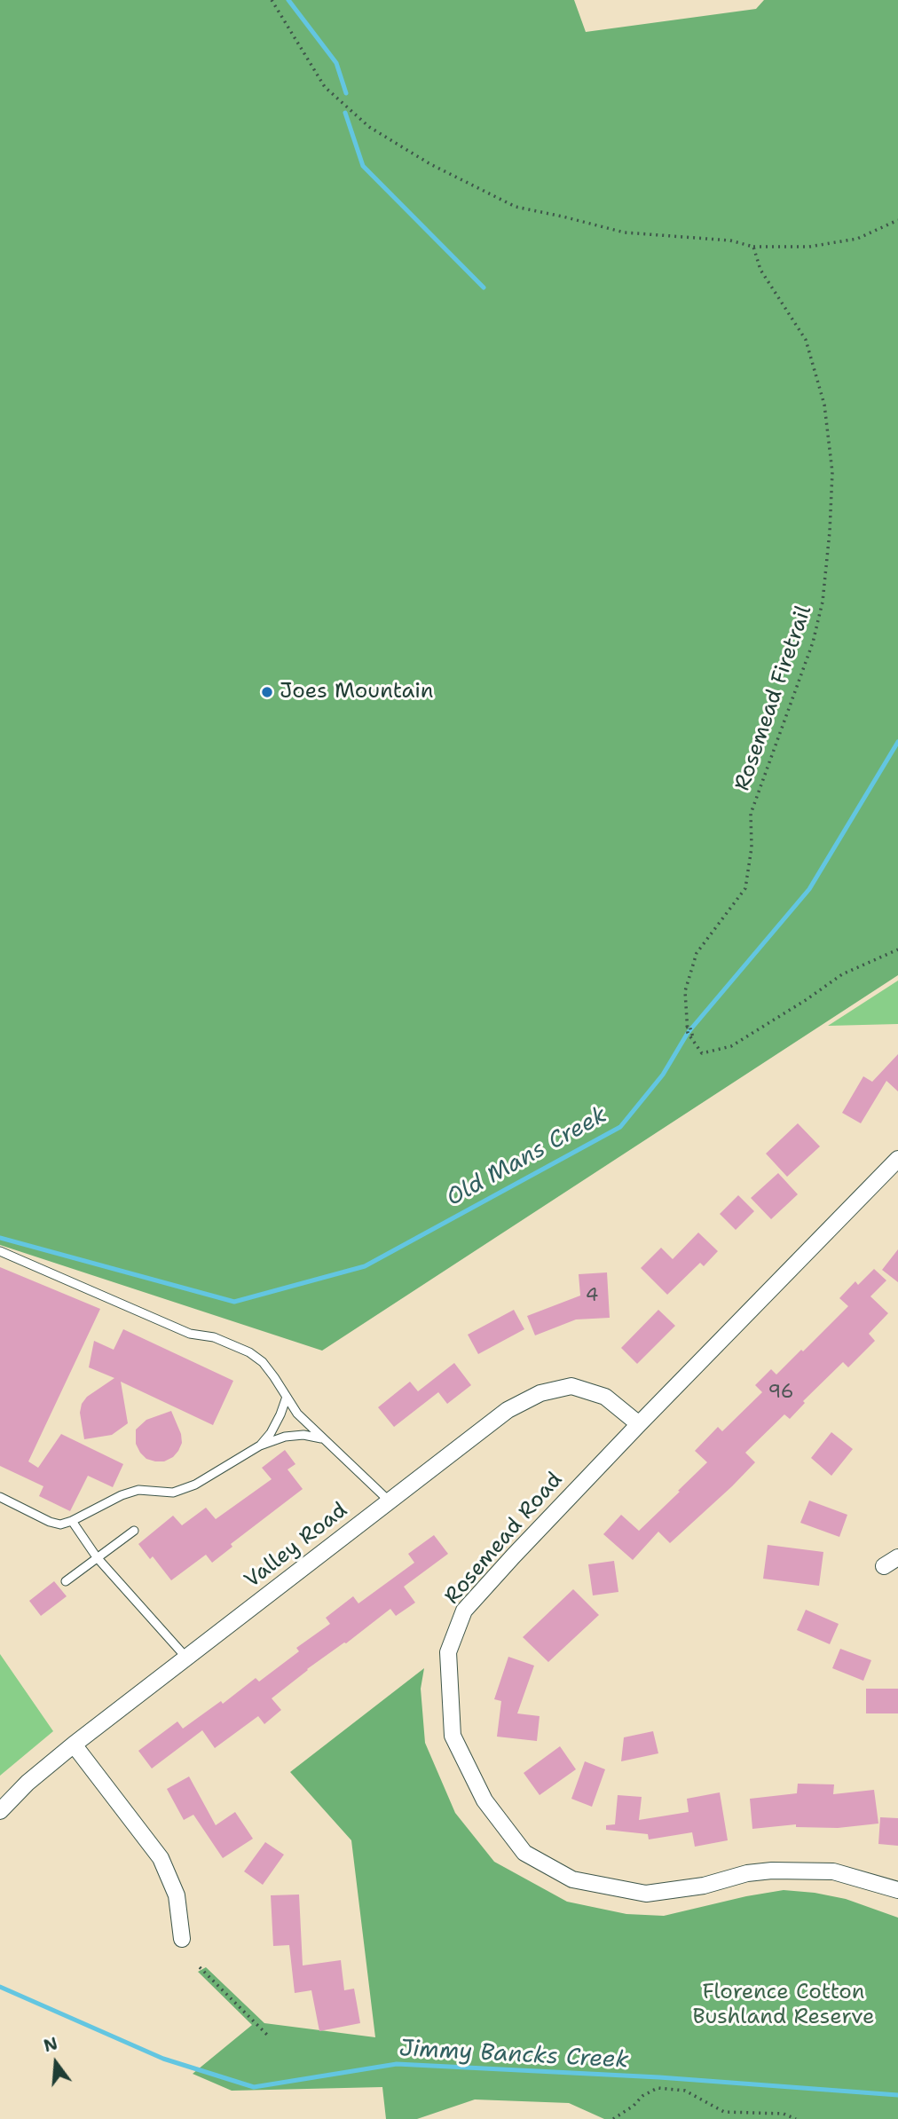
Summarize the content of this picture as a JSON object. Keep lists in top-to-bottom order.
{
  "streets": {
    "street": ["Rosemead Road", "Valley Road"],
    "path": ["Rosemead Firetrail"]
  },
  "crossings": [
    ["Rosemead Road", "Valley Road"]
  ],
  "water": ["Old Mans Creek", "Jimmy Bancks Creek"],
  "parks": ["Florence Cotton Bushland Reserve"],
  "places": ["Joes Mountain"],
  "house_numbers": ["4", "96"],
  "north": "top"
}
